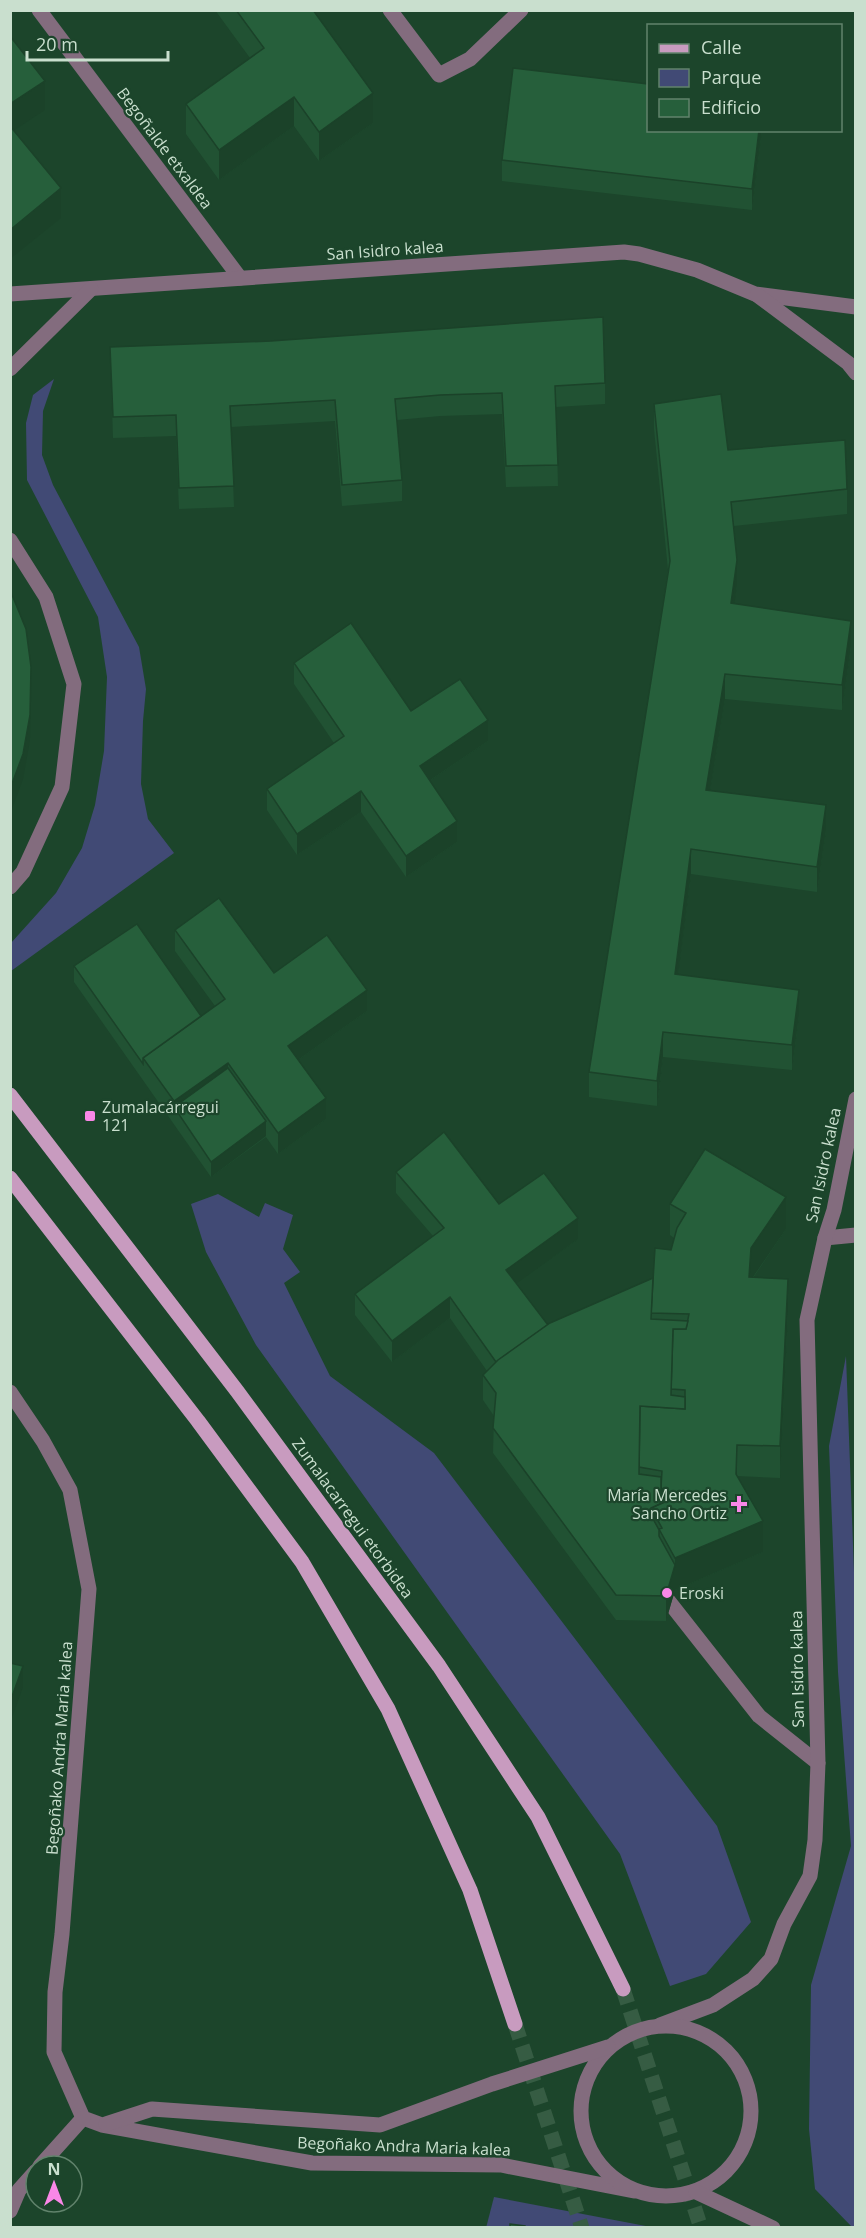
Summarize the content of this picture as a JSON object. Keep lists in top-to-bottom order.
{
  "streets": {
    "main road": ["Zumalacarregui etorbidea"],
    "street": ["Begoñalde etxaldea", "San Isidro kalea", "Begoñako Andra Maria kalea"]
  },
  "crossings": [
    ["Begoñalde etxaldea", "San Isidro kalea"],
    ["San Isidro kalea", "Begoñako Andra Maria kalea"]
  ],
  "places": {
    "transit": ["Zumalacárregui 121"],
    "health": ["María Mercedes Sancho Ortiz"],
    "other": ["Eroski"]
  },
  "legend": ["Calle", "Parque", "Edificio"],
  "scale_bar": "20 m",
  "north": "top"
}
